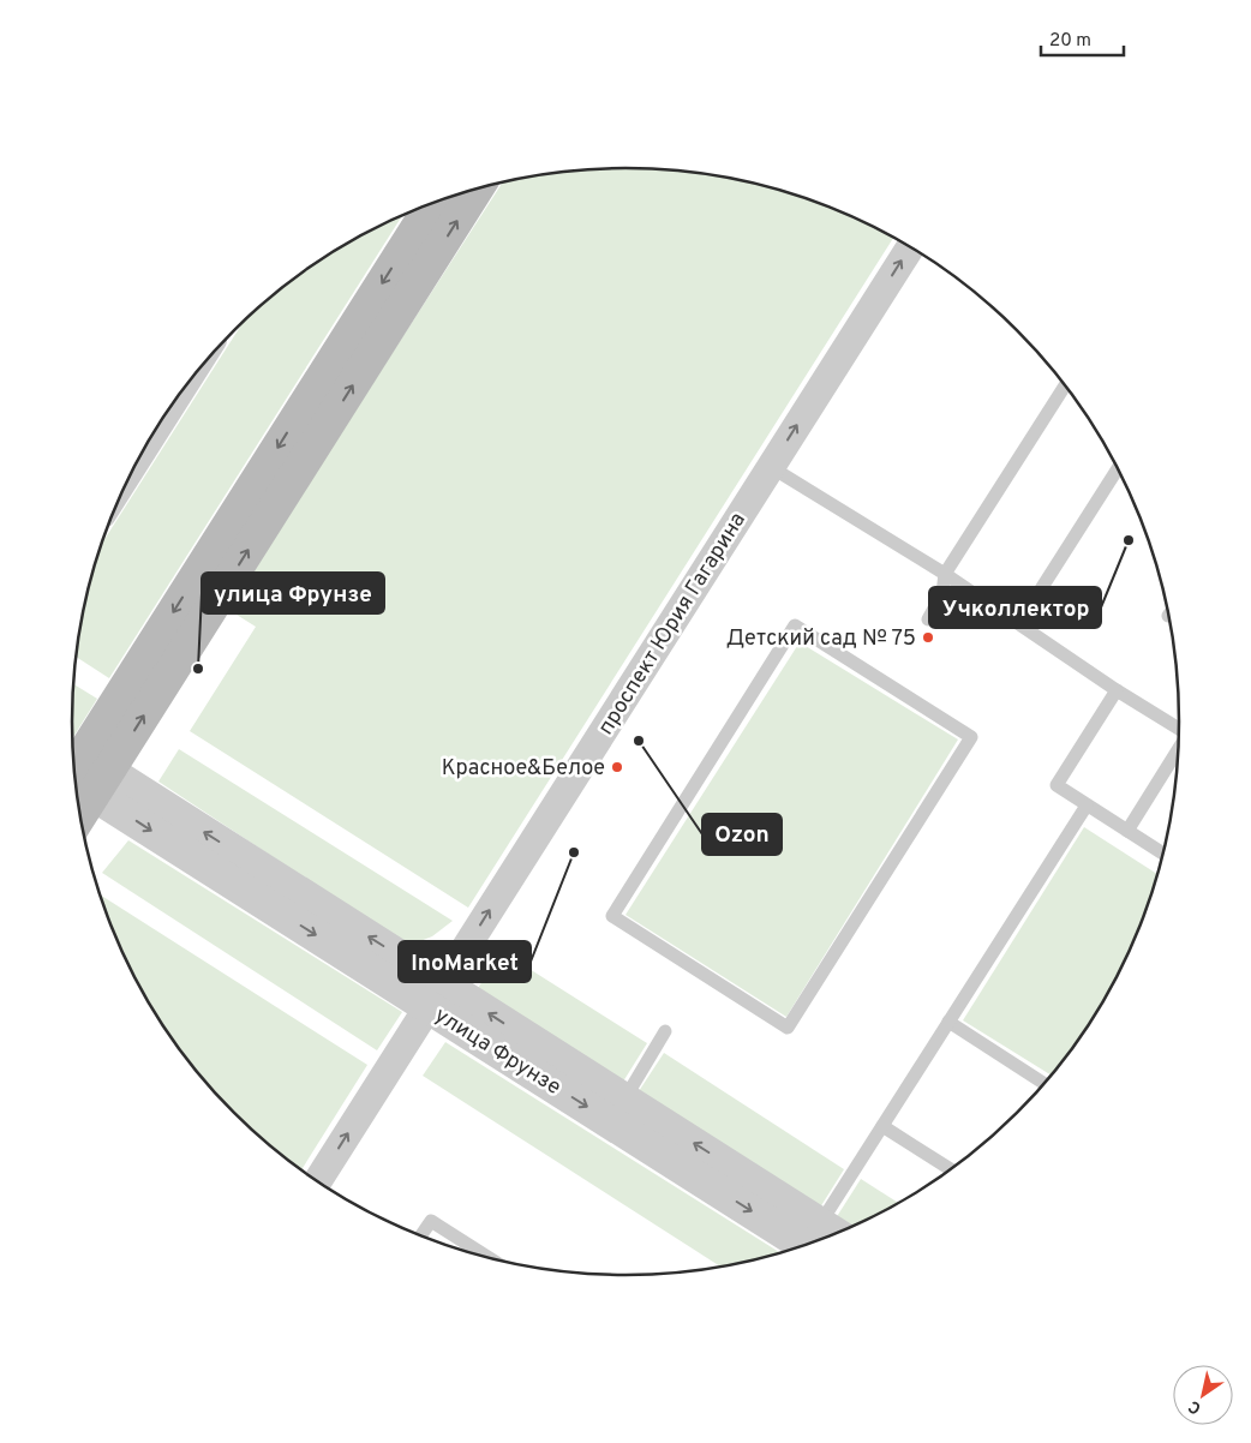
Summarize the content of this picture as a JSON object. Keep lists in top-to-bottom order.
{
  "streets": {
    "street": ["проспект Юрия Гагарина", "улица Фрунзе"]
  },
  "crossings": [
    ["проспект Юрия Гагарина", "улица Фрунзе"]
  ],
  "one_way": ["проспект Юрия Гагарина"],
  "places": [
    "Учколлектор",
    "Детский сад № 75",
    "улица Фрунзе",
    "Ozon",
    "Красное&Белое",
    "InoMarket"
  ],
  "scale_bar": "20 m",
  "north": "bottom left"
}
